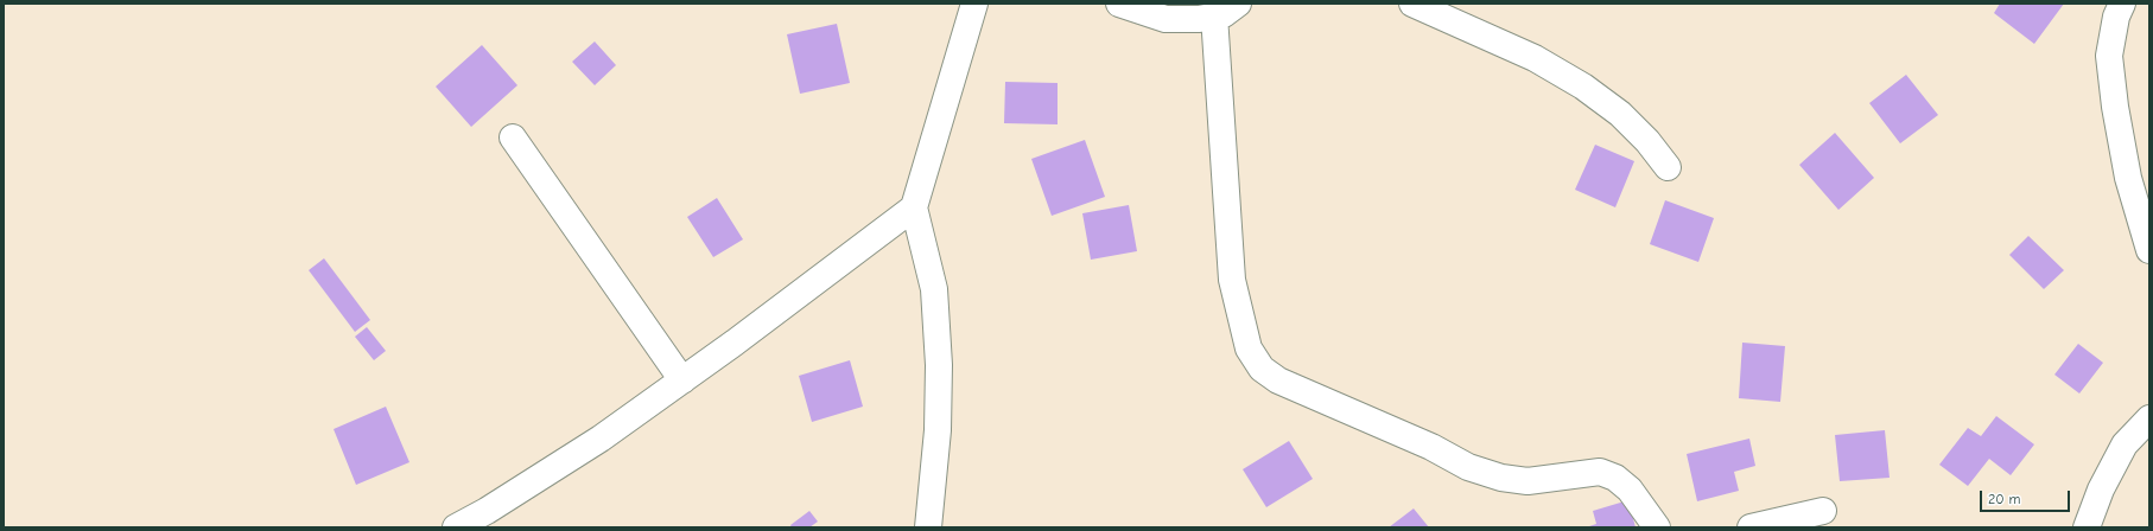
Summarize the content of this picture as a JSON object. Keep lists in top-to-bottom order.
{
  "scale_bar": "20 m"
}
